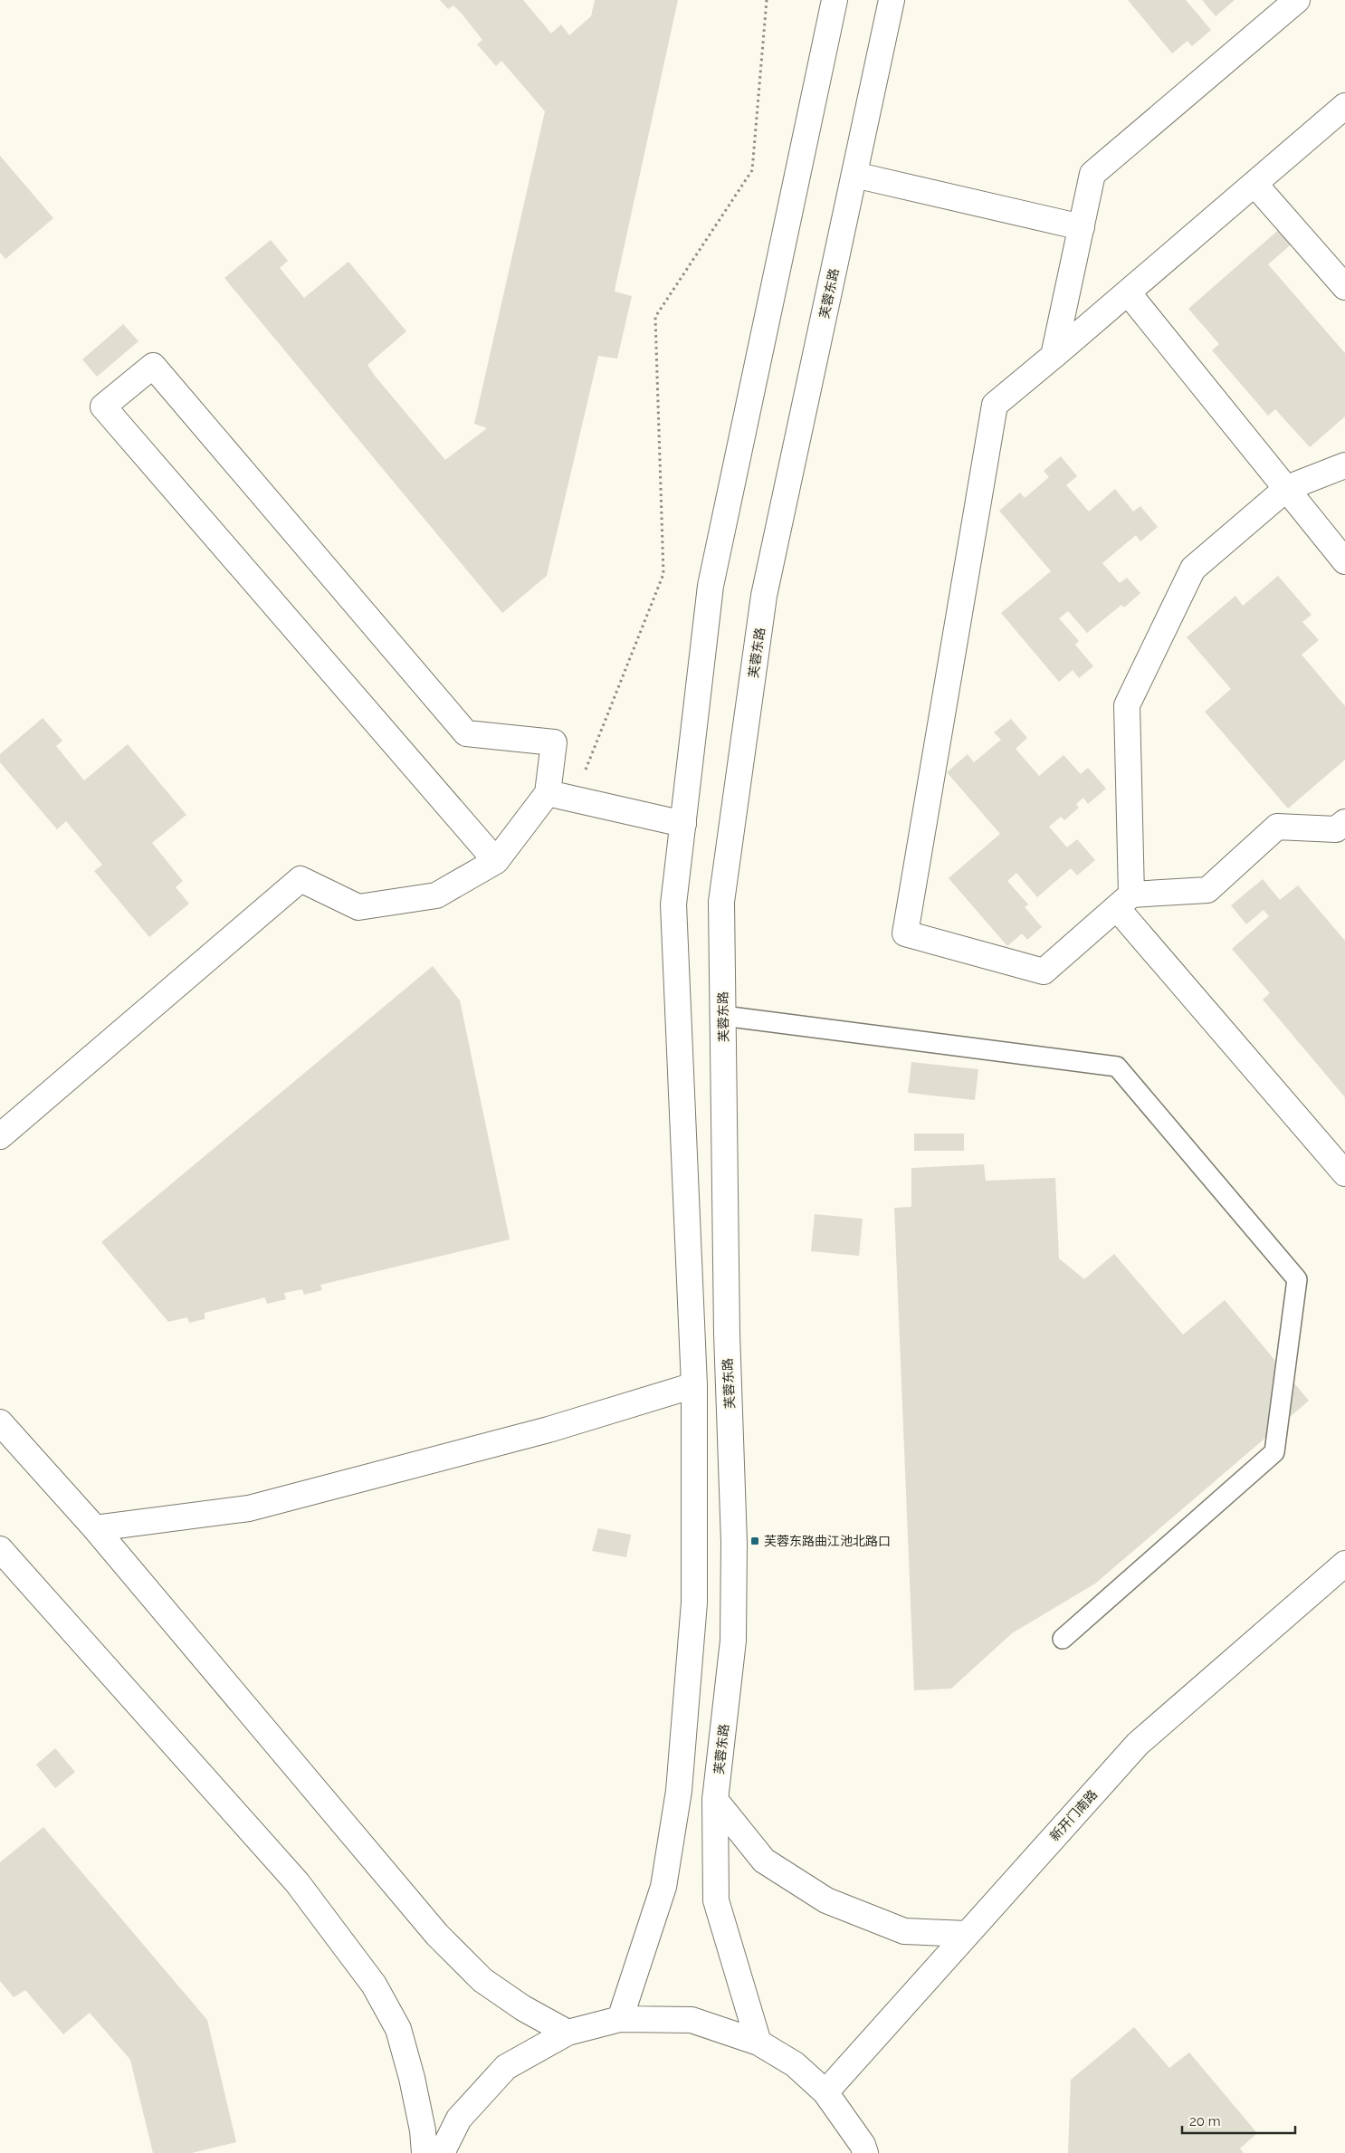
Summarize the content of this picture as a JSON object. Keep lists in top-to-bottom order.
{
  "streets": {
    "main road": ["芙蓉东路", "新开门南路"]
  },
  "places": {
    "transit": ["芙蓉东路曲江池北路口"]
  },
  "scale_bar": "20 m"
}
